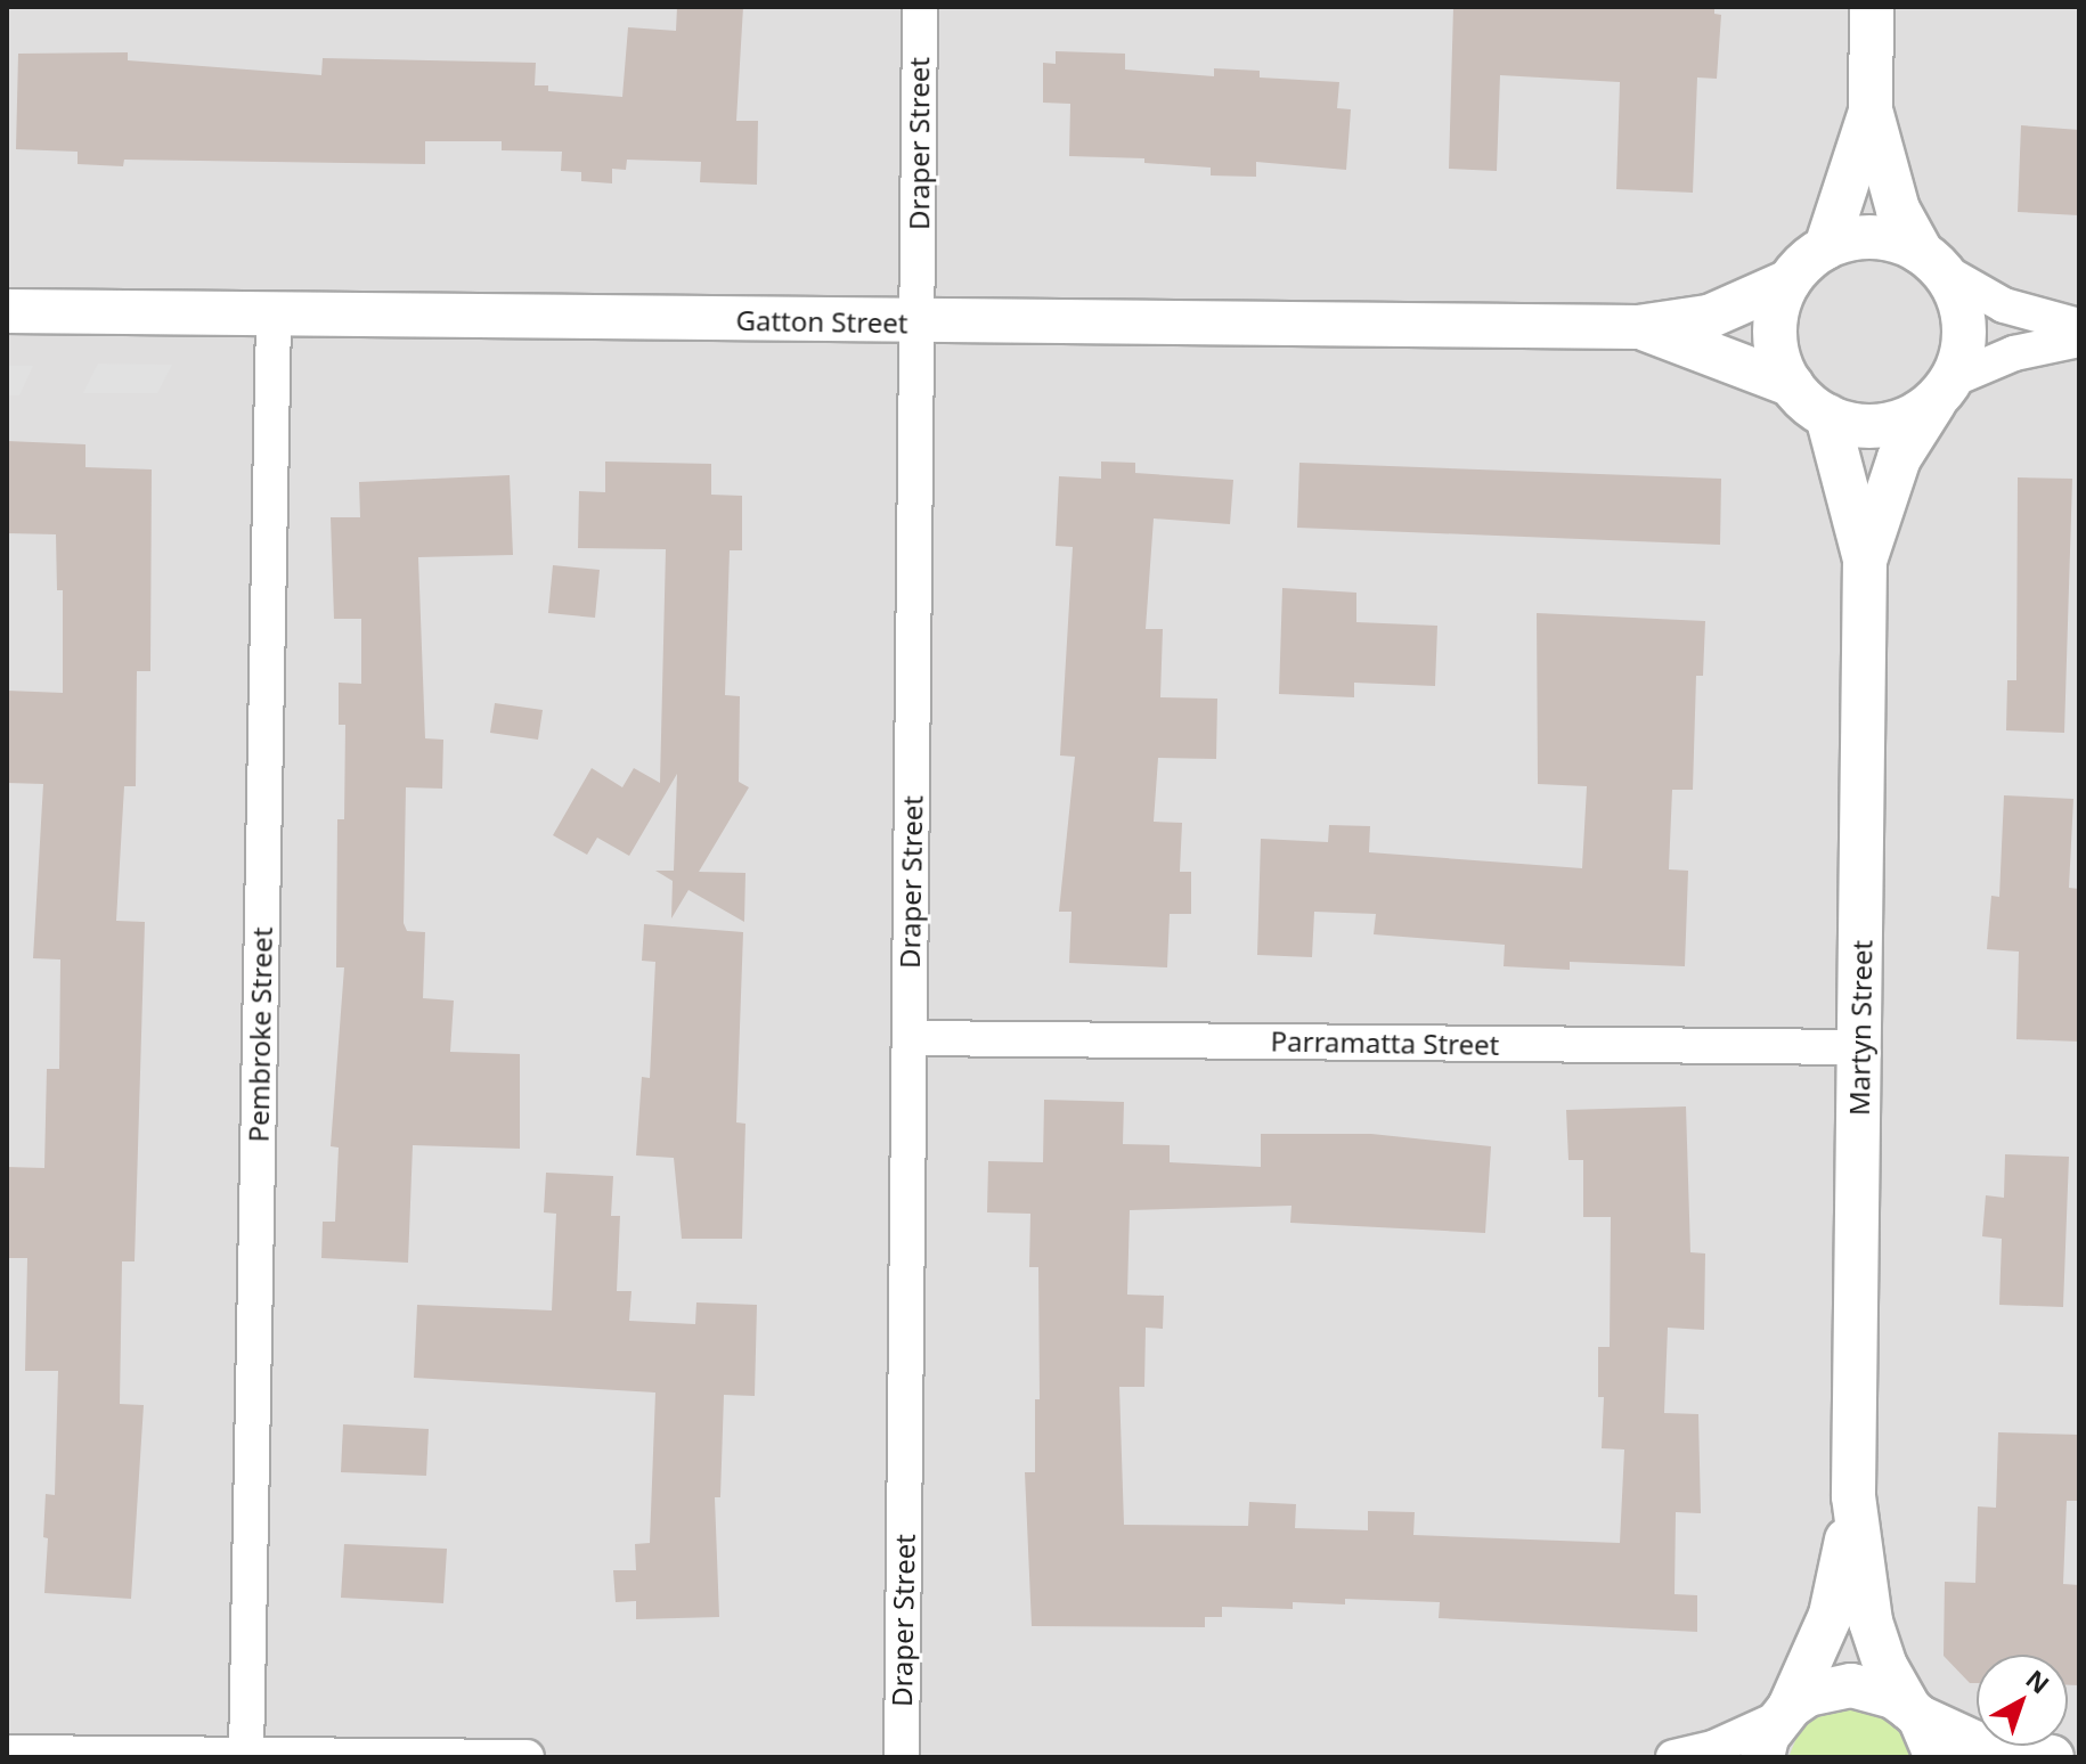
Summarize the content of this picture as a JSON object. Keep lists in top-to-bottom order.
{
  "streets": {
    "street": [
      "Draper Street",
      "Gatton Street",
      "Martyn Street",
      "Pembroke Street",
      "Parramatta Street"
    ]
  },
  "crossings": [
    ["Draper Street", "Gatton Street"],
    ["Draper Street", "Parramatta Street"],
    ["Gatton Street", "Martyn Street"],
    ["Gatton Street", "Pembroke Street"],
    ["Martyn Street", "Parramatta Street"]
  ],
  "north": "top right"
}
